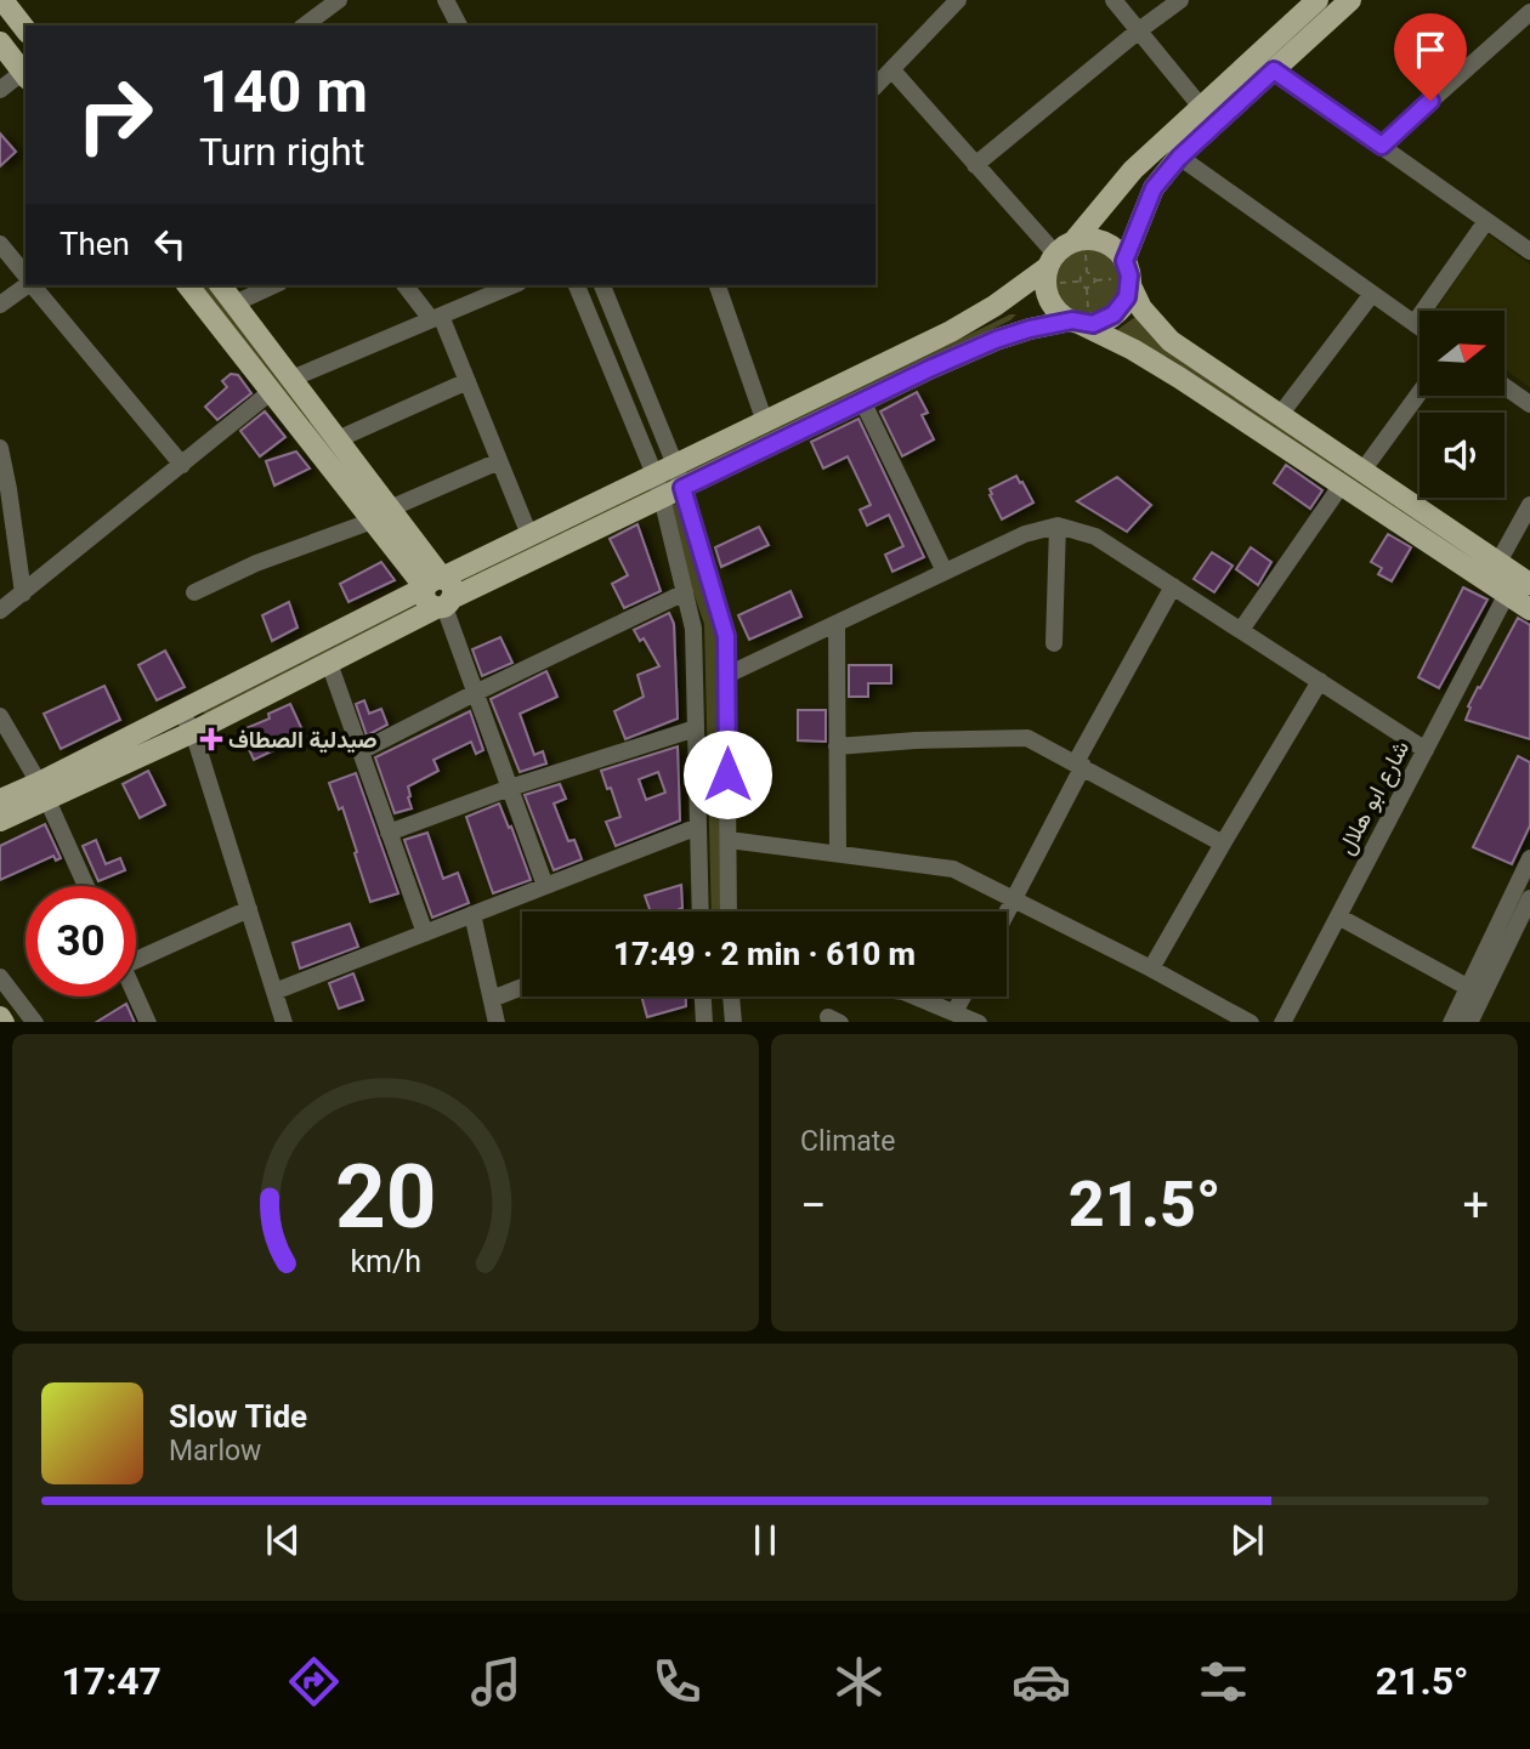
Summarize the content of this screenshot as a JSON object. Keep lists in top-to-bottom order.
{
  "streets": {
    "street": ["شارع ابو هلال"]
  },
  "places": {
    "health": ["صيدلية الصطاف"]
  },
  "north": "right",
  "page": {
    "turn": ["140 m", "Turn right"],
    "then": "Then",
    "limit": "30",
    "trip": "17:49 · 2 min · 610 m",
    "tile": "Climate",
    "heat": ["−", "21.5°", "+"],
    "song": ["Slow Tide", "Marlow"],
    "tabs": ["17:47", "21.5°"],
    "gauge": ["20", "km/h"]
  }
}
